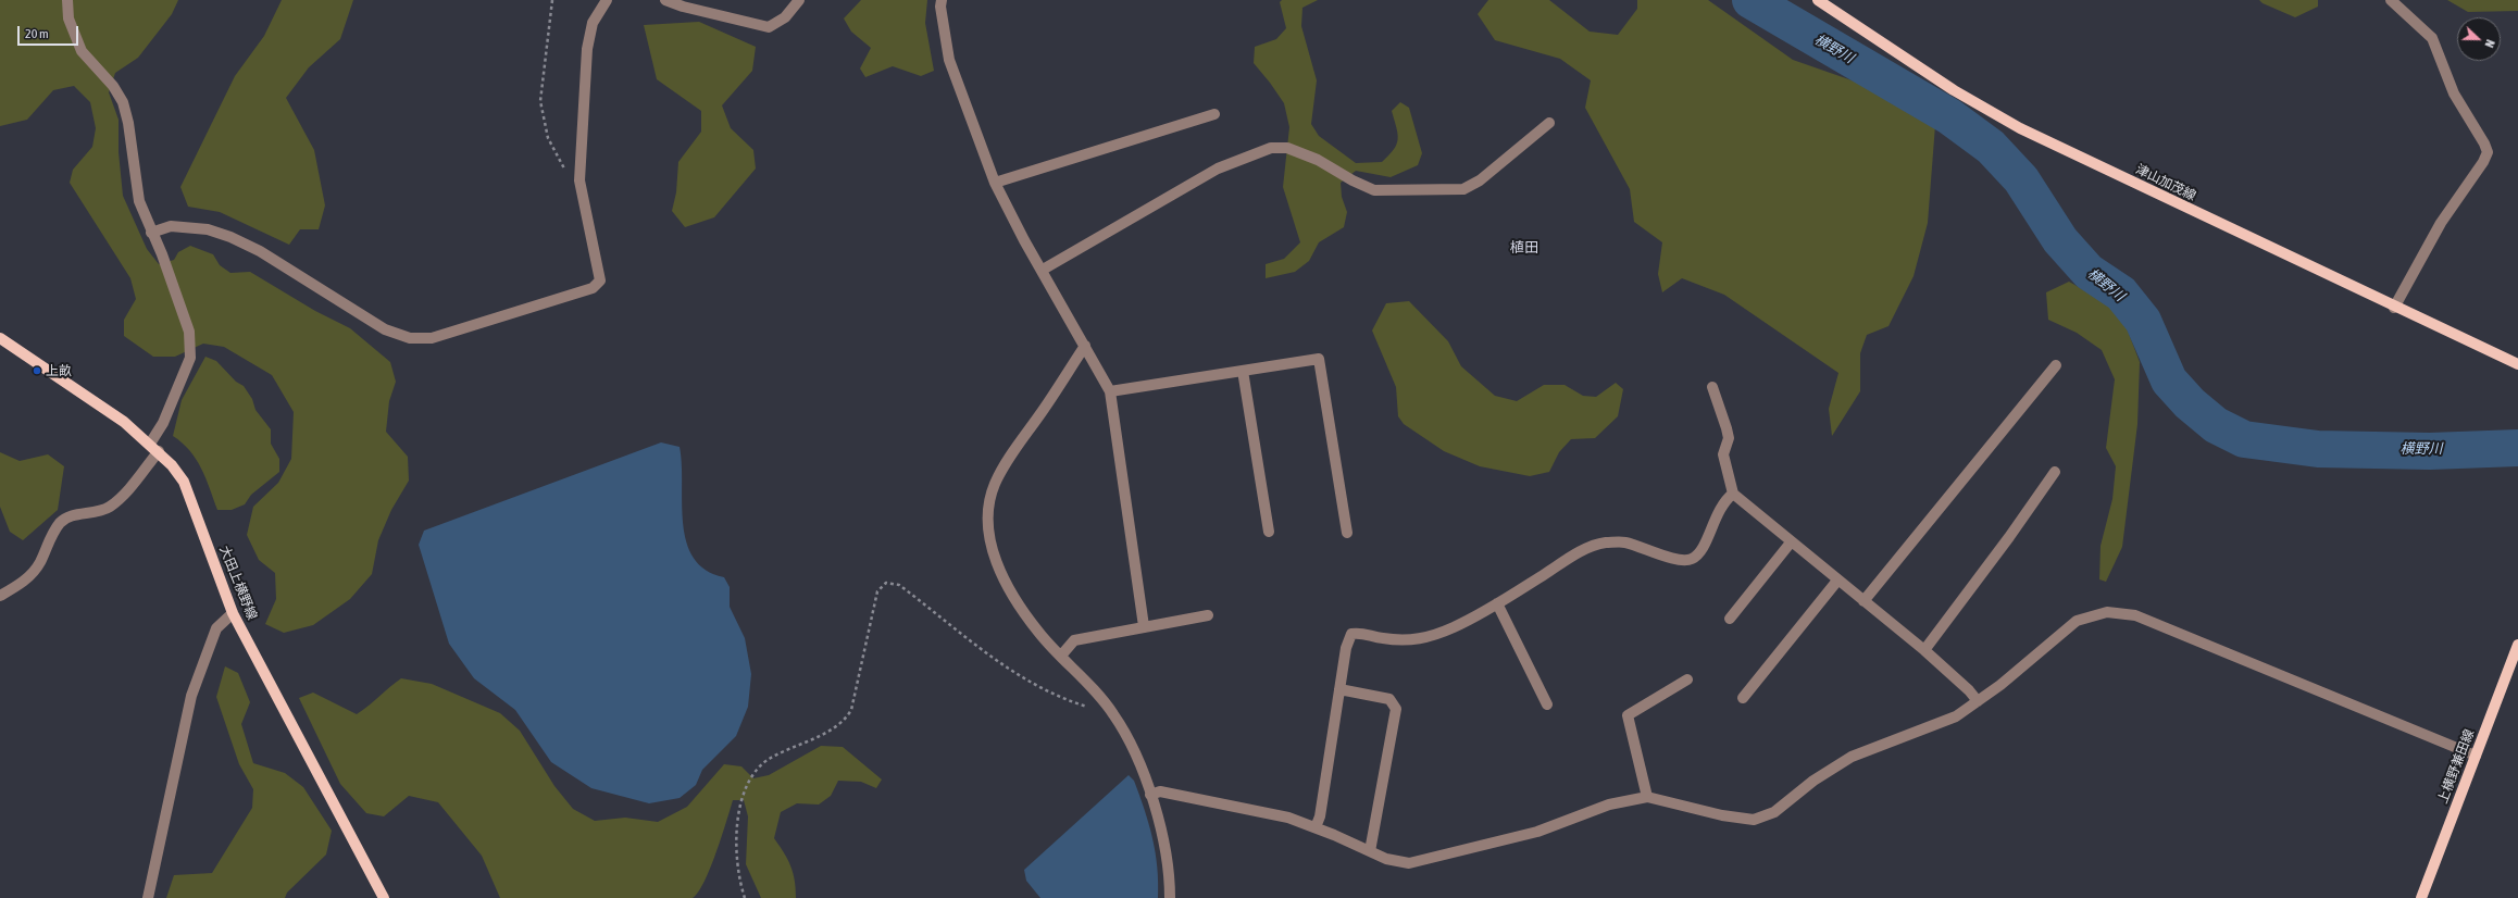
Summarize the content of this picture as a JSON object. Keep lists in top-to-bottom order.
{
  "streets": {
    "main road": ["津山加茂線", "大田上横野線", "上横野兼田線"]
  },
  "districts": ["植田"],
  "water": ["横野川"],
  "places": ["上畝"],
  "scale_bar": "20 m",
  "north": "right"
}
